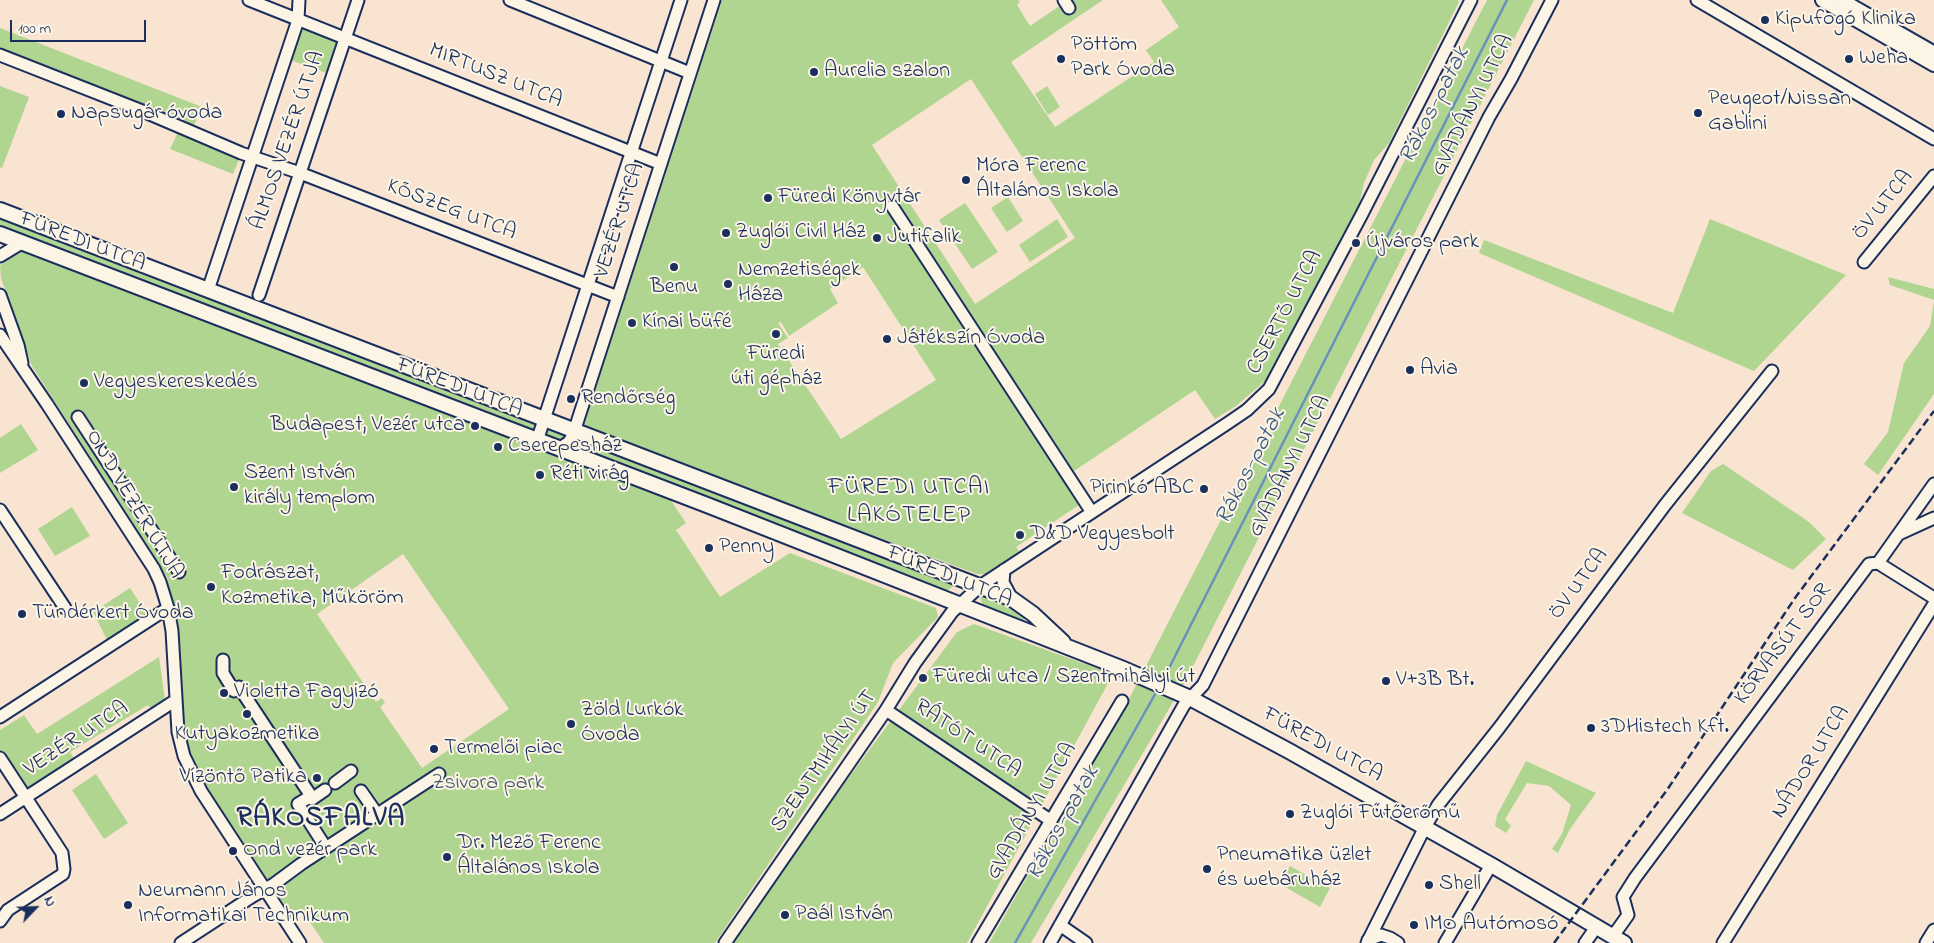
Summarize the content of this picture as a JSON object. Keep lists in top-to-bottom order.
{
  "streets": {
    "main road": ["FÜREDI UTCA"],
    "street": [
      "MIRTUSZ UTCA",
      "GVADÁNYI UTCA",
      "ÁLMOS VEZÉR ÚTJA",
      "ÖV UTCA",
      "KŐSZEG UTCA",
      "VEZÉR UTCA",
      "CSERTŐ UTCA",
      "OND VEZÉR ÚTJA",
      "KÖRVASÚT SOR",
      "RÁTÓT UTCA",
      "SZENTMIHÁLYI ÚT",
      "NÁDOR UTCA"
    ]
  },
  "crossings": [
    ["MIRTUSZ UTCA", "ÁLMOS VEZÉR ÚTJA"],
    ["MIRTUSZ UTCA", "VEZÉR UTCA"],
    ["GVADÁNYI UTCA", "FÜREDI UTCA"],
    ["GVADÁNYI UTCA", "RÁTÓT UTCA"],
    ["ÁLMOS VEZÉR ÚTJA", "KŐSZEG UTCA"],
    ["ÁLMOS VEZÉR ÚTJA", "FÜREDI UTCA"],
    ["ÖV UTCA", "FÜREDI UTCA"],
    ["KŐSZEG UTCA", "VEZÉR UTCA"],
    ["VEZÉR UTCA", "FÜREDI UTCA"],
    ["VEZÉR UTCA", "OND VEZÉR ÚTJA"],
    ["FÜREDI UTCA", "CSERTŐ UTCA"],
    ["FÜREDI UTCA", "KÖRVASÚT SOR"],
    ["FÜREDI UTCA", "SZENTMIHÁLYI ÚT"],
    ["CSERTŐ UTCA", "SZENTMIHÁLYI ÚT"],
    ["RÁTÓT UTCA", "SZENTMIHÁLYI ÚT"]
  ],
  "districts": ["FÜREDI UTCAI LAKÓTELEP", "RÁKOSFALVA"],
  "water": ["Rákos-patak"],
  "parks": ["Zsivora park"],
  "places": [
    "Kipufogó Klinika",
    "Pöttöm Park Óvoda",
    "Weha",
    "Aurelia szalon",
    "Peugeot/Nissan Gablini",
    "Napsugár óvoda",
    "Móra Ferenc Általános Iskola",
    "Füredi Könyvtár",
    "Zuglói Civil Ház",
    "Jutifalik",
    "Újváros park",
    "Benu",
    "Nemzetiségek Háza",
    "Kínai büfé",
    "Füredi úti gépház",
    "Játékszín Óvoda",
    "Avia",
    "Vegyeskereskedés",
    "Rendőrség",
    "Budapest, Vezér utca",
    "Cserepesház",
    "Réti virág",
    "Szent István király templom",
    "Pirinkó ABC",
    "D&D Vegyesbolt",
    "Penny",
    "Fodrászat, Kozmetika, Műköröm",
    "Tündérkert Óvoda",
    "Füredi utca / Szentmihályi út",
    "V+3B Bt.",
    "Violetta Fagyizó",
    "Kutyakozmetika",
    "Zöld Lurkók Óvoda",
    "3DHistech Kft.",
    "Termelői piac",
    "Vízöntő Patika",
    "Zuglói Fűtőerőmű",
    "Ond vezér park",
    "Dr. Mező Ferenc Általános Iskola",
    "Pneumatika üzlet és webáruház",
    "Shell",
    "Neumann János Informatikai Technikum",
    "Paál István",
    "IMO Autómosó"
  ],
  "scale_bar": "100 m",
  "north": "top right"
}
